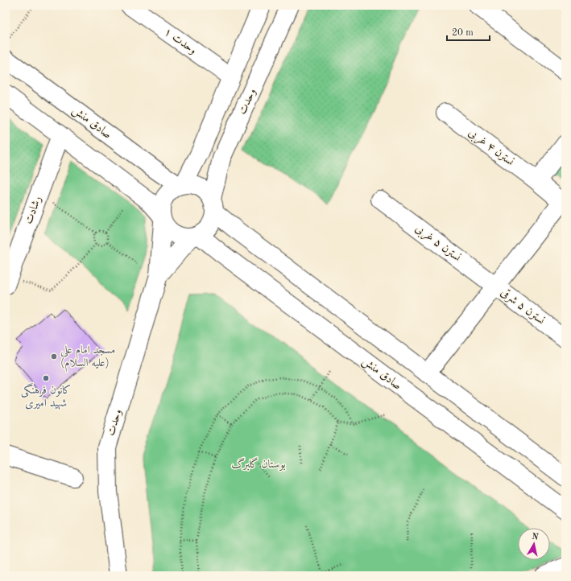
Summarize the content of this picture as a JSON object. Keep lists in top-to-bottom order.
{
  "streets": {
    "street": [
      "وحدت ۱",
      "وحدت",
      "صادق منش",
      "نسترن ۴ غربی",
      "رشادت",
      "نسترن ۵ غربی",
      "نسترن ۵ شرقی"
    ]
  },
  "crossings": [
    ["وحدت", "صادق منش"],
    ["نسترن ۵ غربی", "نسترن ۵ شرقی"]
  ],
  "parks": ["بوستان گلبرگ"],
  "places": ["مسجد امام علی (علیه السلام)", "کانون فرهنگی شهید امیری"],
  "scale_bar": "20 m",
  "north": "top"
}
